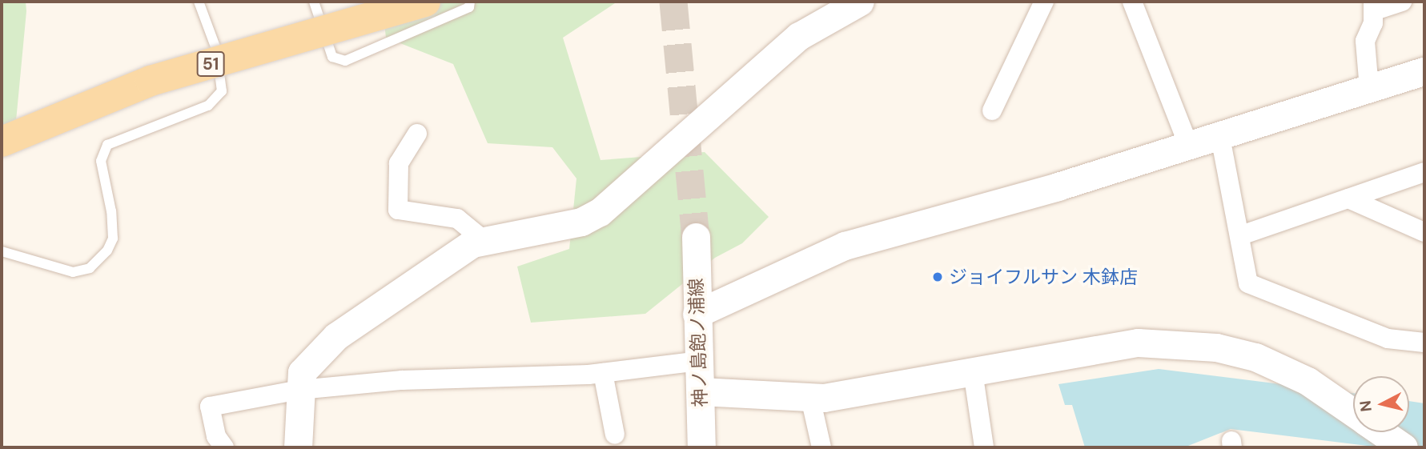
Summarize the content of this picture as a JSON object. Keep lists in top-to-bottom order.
{
  "streets": {
    "main road": ["51"],
    "street": ["神ノ島飽ノ浦線"]
  },
  "places": ["ジョイフルサン 木鉢店"],
  "north": "left"
}
